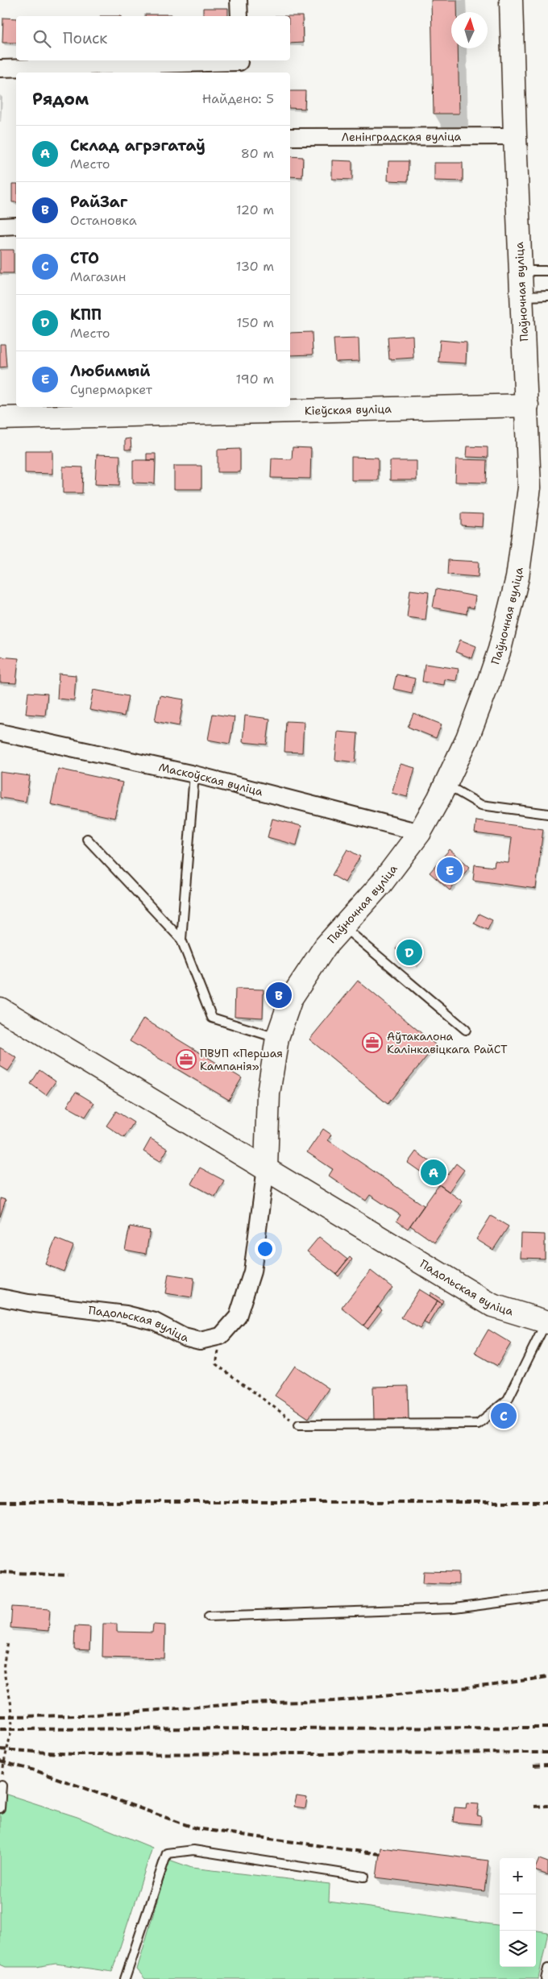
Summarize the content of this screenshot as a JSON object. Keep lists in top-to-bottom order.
{
  "streets": {
    "street": [
      "Ленінградская вуліца",
      "Паўночная вуліца",
      "Кіеўская вуліца",
      "Маскоўская вуліца",
      "Падольская вуліца"
    ]
  },
  "crossings": [
    ["Ленінградская вуліца", "Паўночная вуліца"],
    ["Паўночная вуліца", "Кіеўская вуліца"],
    ["Паўночная вуліца", "Маскоўская вуліца"],
    ["Паўночная вуліца", "Падольская вуліца"]
  ],
  "places": {
    "office": ["Аўтакалона Калінкавіцкага РайСТ", "ПВУП «Першая Кампанія»"]
  },
  "north": "top",
  "page": {
    "search": "Поиск",
    "heading": ["Рядом", "Найдено: 5"],
    "list": [
      {
        "mark": "A",
        "name": "Склад агрэгатаў",
        "note": "Место",
        "value": "80 m"
      },
      {
        "mark": "B",
        "name": "РайЗаг",
        "note": "Остановка",
        "value": "120 m"
      },
      {
        "mark": "C",
        "name": "СТО",
        "note": "Магазин",
        "value": "130 m"
      },
      {
        "mark": "D",
        "name": "КПП",
        "note": "Место",
        "value": "150 m"
      },
      {
        "mark": "E",
        "name": "Любимый",
        "note": "Супермаркет",
        "value": "190 m"
      }
    ],
    "pins": [
      "E",
      "D",
      "B",
      "A",
      "C"
    ],
    "map_buttons": ["+", "−"]
  }
}
